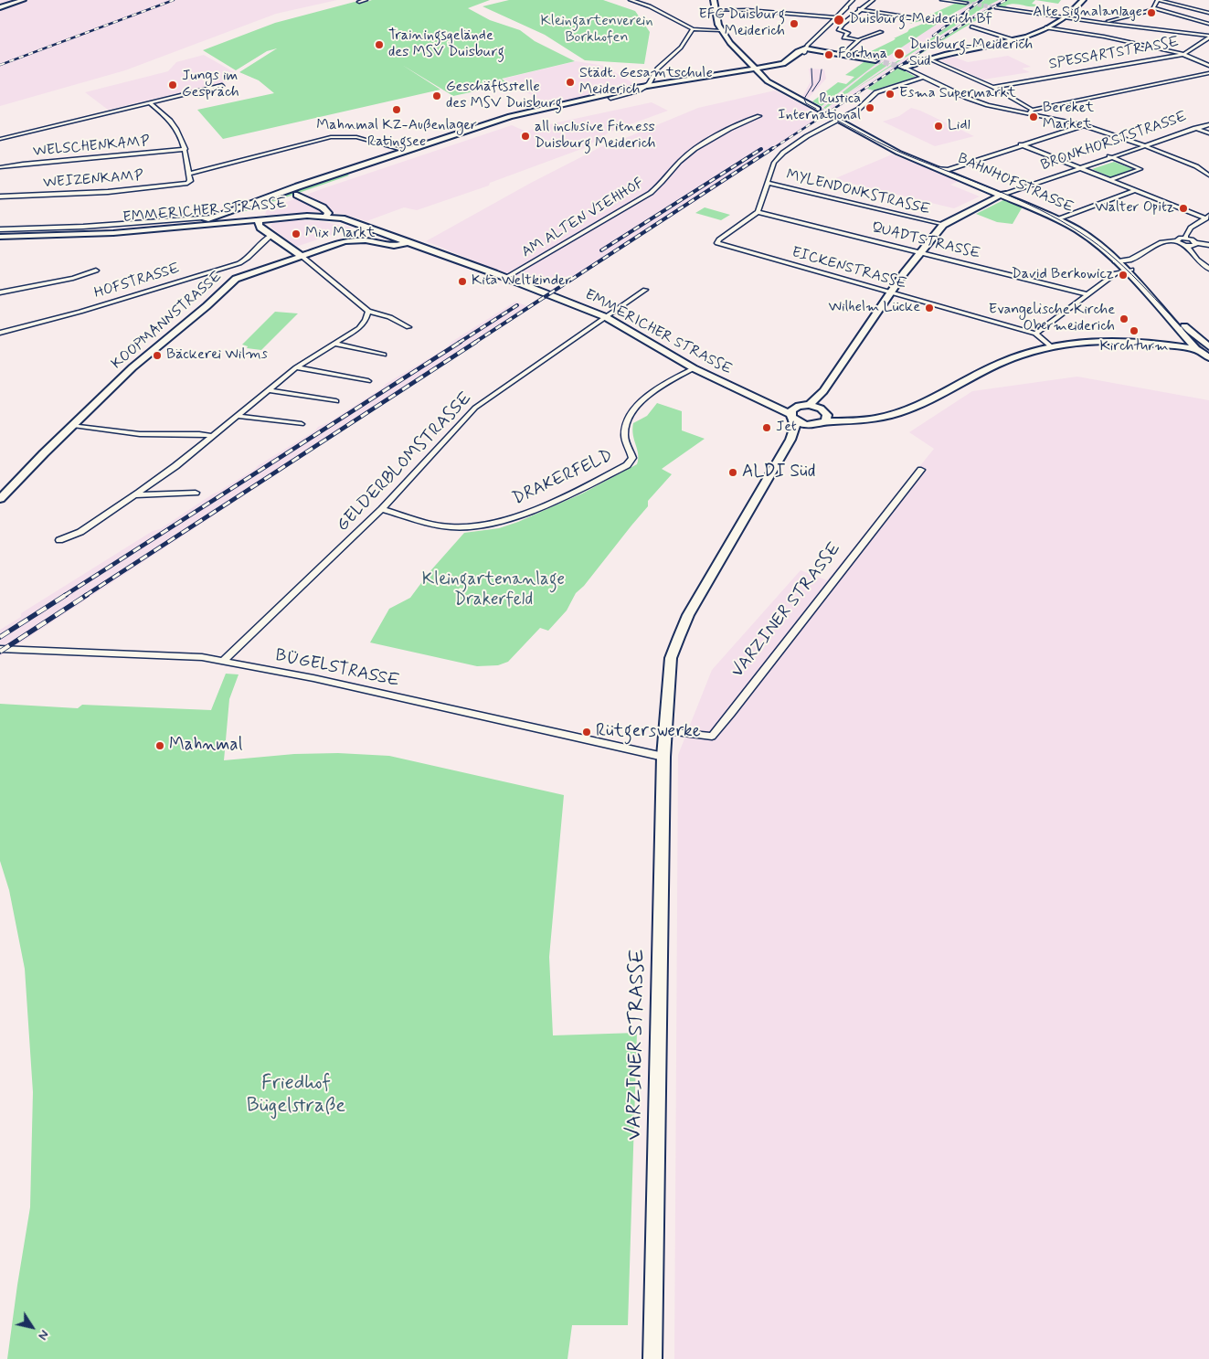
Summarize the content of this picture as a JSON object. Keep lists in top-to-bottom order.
{
  "streets": {
    "main road": [
      "BRONKHORSTSTRASSE",
      "BAHNHOFSTRASSE",
      "EMMERICHER STRASSE",
      "KOOPMANNSTRASSE",
      "VARZINER STRASSE"
    ],
    "street": [
      "SPESSARTSTRASSE",
      "WELSCHENKAMP",
      "WEIZENKAMP",
      "MYLENDONKSTRASSE",
      "AM ALTEN VIEHHOF",
      "QUADTSTRASSE",
      "EICKENSTRASSE",
      "HOFSTRASSE",
      "GELDERBLOMSTRASSE",
      "DRAKERFELD",
      "BÜGELSTRASSE"
    ]
  },
  "crossings": [
    ["BRONKHORSTSTRASSE", "BAHNHOFSTRASSE"],
    ["BRONKHORSTSTRASSE", "MYLENDONKSTRASSE"],
    ["BRONKHORSTSTRASSE", "QUADTSTRASSE"],
    ["BRONKHORSTSTRASSE", "EICKENSTRASSE"],
    ["EMMERICHER STRASSE", "AM ALTEN VIEHHOF"],
    ["EMMERICHER STRASSE", "KOOPMANNSTRASSE"],
    ["EMMERICHER STRASSE", "GELDERBLOMSTRASSE"],
    ["EMMERICHER STRASSE", "DRAKERFELD"],
    ["EMMERICHER STRASSE", "VARZINER STRASSE"],
    ["GELDERBLOMSTRASSE", "DRAKERFELD"],
    ["GELDERBLOMSTRASSE", "BÜGELSTRASSE"],
    ["VARZINER STRASSE", "BÜGELSTRASSE"]
  ],
  "parks": ["Kleingartenverein Borkhofen", "Kleingartenanlage Drakerfeld", "Friedhof Bügelstraße"],
  "places": [
    "Alte Signalanlage",
    "Duisburg-Meiderich Bf",
    "EFG Duisburg Meiderich",
    "Trainingsgelände des MSV Duisburg",
    "Duisburg-Meiderich Süd",
    "Fortuna",
    "Städt. Gesamtschule Meiderich",
    "Jungs im Gespräch",
    "Esma Supermarkt",
    "Geschäftsstelle des MSV Duisburg",
    "Rustica International",
    "Mahnmal KZ-Außenlager Ratingsee",
    "Bereket Market",
    "Lidl",
    "all inclusive Fitness Duisburg Meiderich",
    "Walter Opitz",
    "Mix Markt",
    "David Berkowicz",
    "Kita Weltkinder",
    "Wilhelm Lücke",
    "Evangelische Kirche Obermeiderich",
    "Kirchturm",
    "Bäckerei Wilms",
    "Jet",
    "ALDI Süd",
    "Rütgerswerke",
    "Mahnmal"
  ],
  "north": "bottom right"
}
